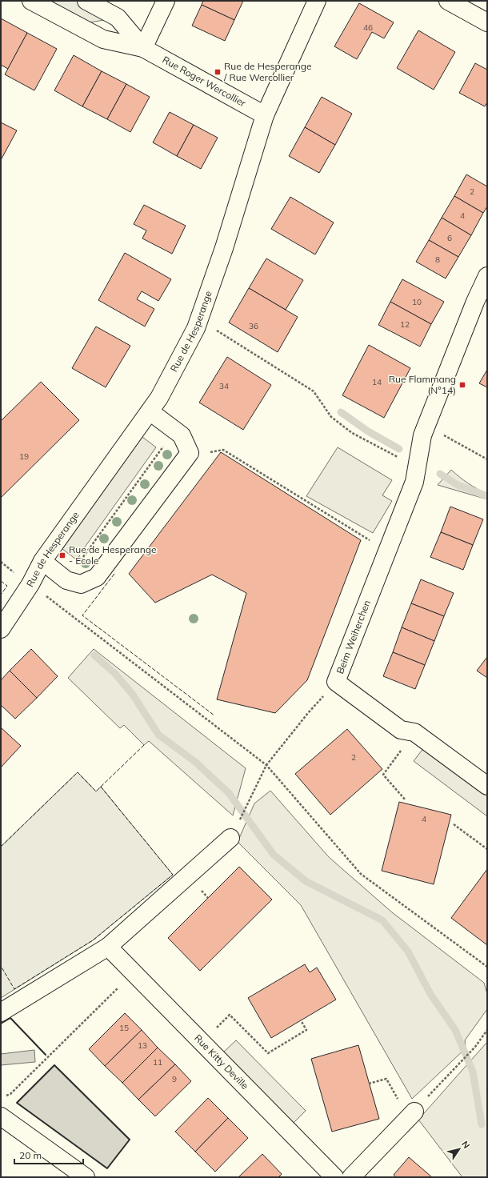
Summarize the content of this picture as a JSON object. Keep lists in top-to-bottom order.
{
  "streets": {
    "street": [
      "Rue Roger Wercollier",
      "Rue de Hesperange",
      "Beim Weiherchen",
      "Rue Kitty Deville"
    ]
  },
  "crossings": [
    ["Rue Roger Wercollier", "Rue de Hesperange"]
  ],
  "places": {
    "transit": ["Rue de Hesperange / Rue Wercollier", "Rue Flammang (N°14)", "Rue de Hesperange - École"]
  },
  "house_numbers": [
    "46",
    "2",
    "4",
    "6",
    "8",
    "10",
    "12",
    "36",
    "14",
    "34",
    "19",
    "2",
    "4",
    "15",
    "13",
    "11",
    "9"
  ],
  "scale_bar": "20 m",
  "north": "top right"
}
